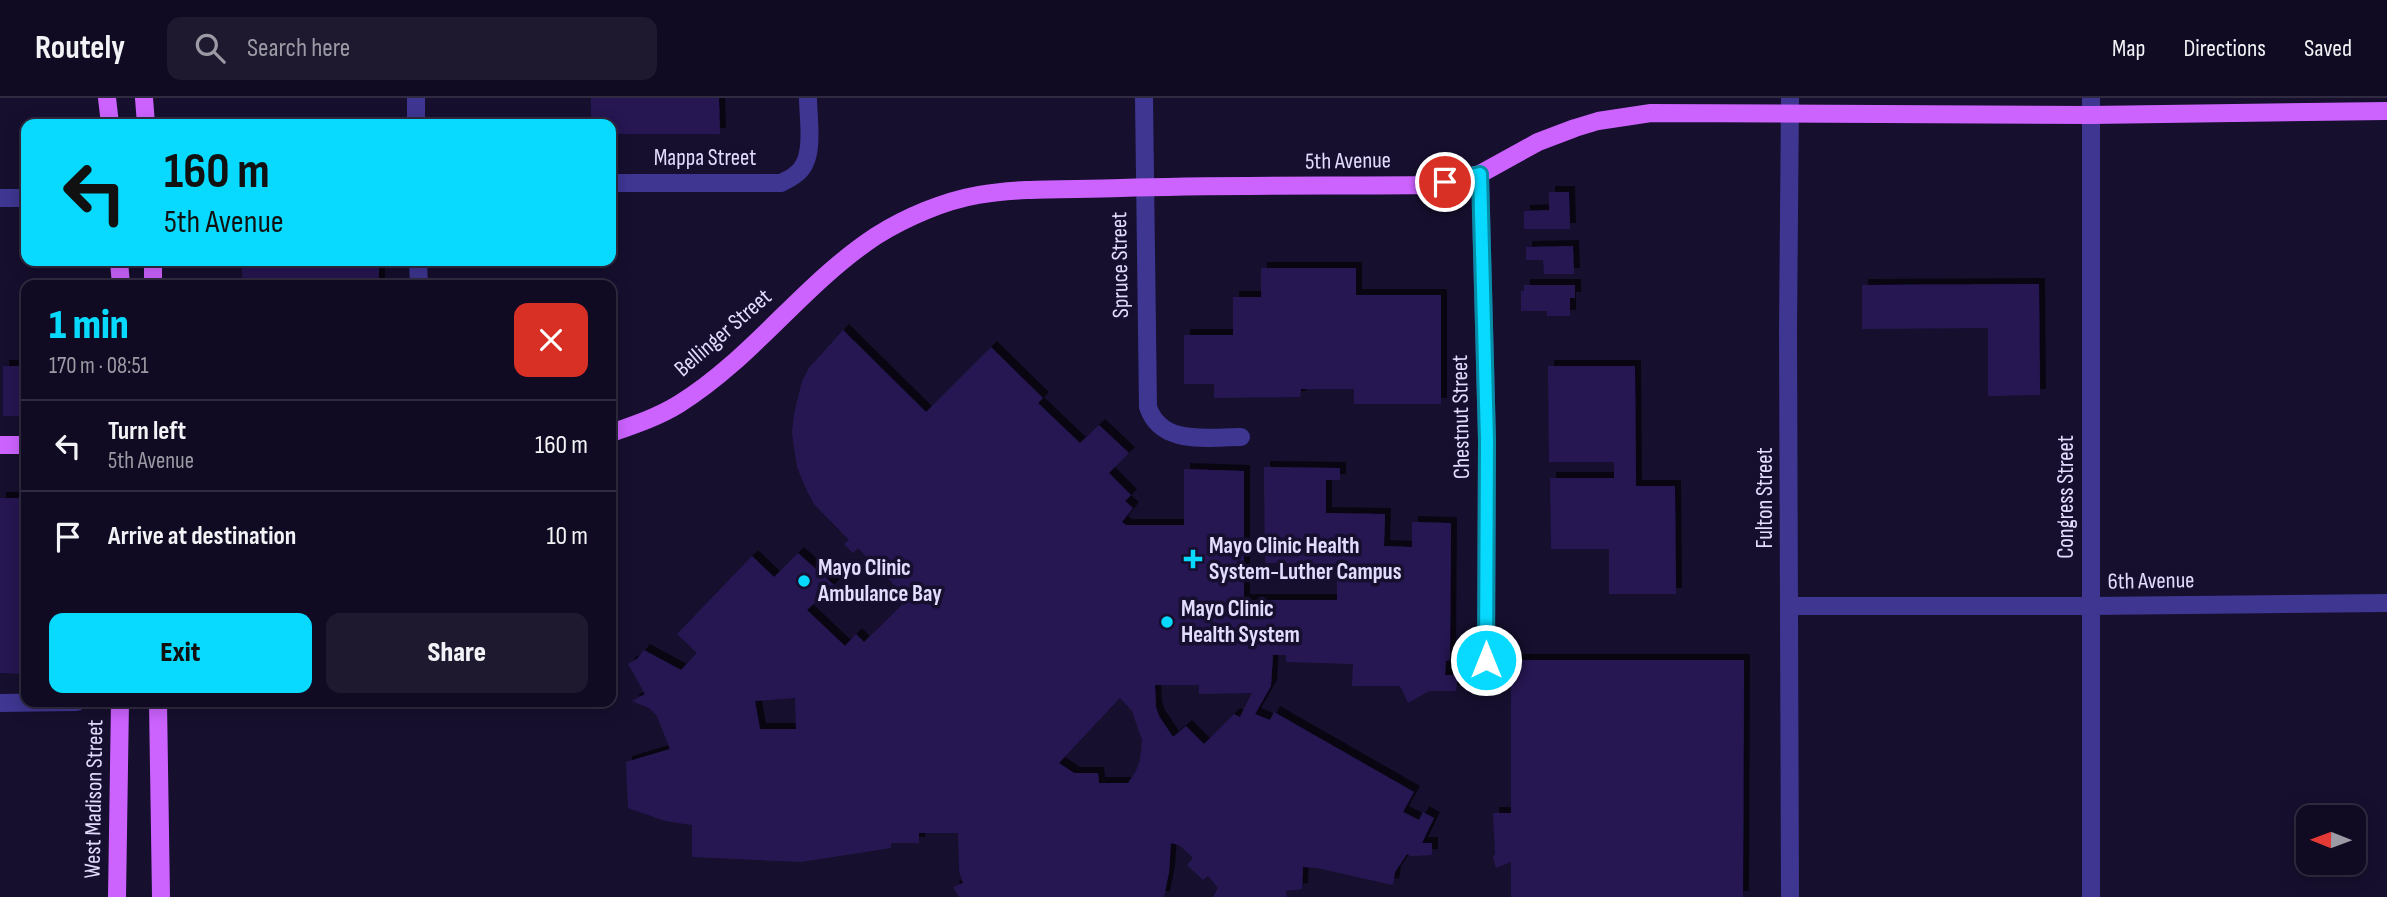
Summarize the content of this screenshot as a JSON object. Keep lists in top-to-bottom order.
{
  "streets": {
    "main road": ["5th Avenue", "Bellinger Street", "West Madison Street"],
    "street": [
      "Mappa Street",
      "Spruce Street",
      "Chestnut Street",
      "Congress Street",
      "Fulton Street",
      "6th Avenue"
    ]
  },
  "crossings": [
    ["5th Avenue", "Spruce Street"],
    ["5th Avenue", "Bellinger Street"],
    ["5th Avenue", "Chestnut Street"],
    ["5th Avenue", "Congress Street"],
    ["5th Avenue", "Fulton Street"],
    ["Congress Street", "6th Avenue"],
    ["Fulton Street", "6th Avenue"]
  ],
  "places": {
    "health": ["Mayo Clinic Health System-Luther Campus"],
    "other": ["Mayo Clinic Ambulance Bay", "Mayo Clinic Health System"]
  },
  "north": "left",
  "page": {
    "header": "Routely",
    "search": "Search here",
    "nav": ["Map", "Directions", "Saved"],
    "turn": ["160 m", "5th Avenue"],
    "heading": ["1 min", "170 m · 08:51"],
    "list": [
      {
        "name": "Turn left",
        "note": "5th Avenue",
        "value": "160 m"
      },
      {
        "name": "Arrive at destination",
        "value": "10 m"
      }
    ],
    "buttons": ["Exit", "Share"]
  }
}
